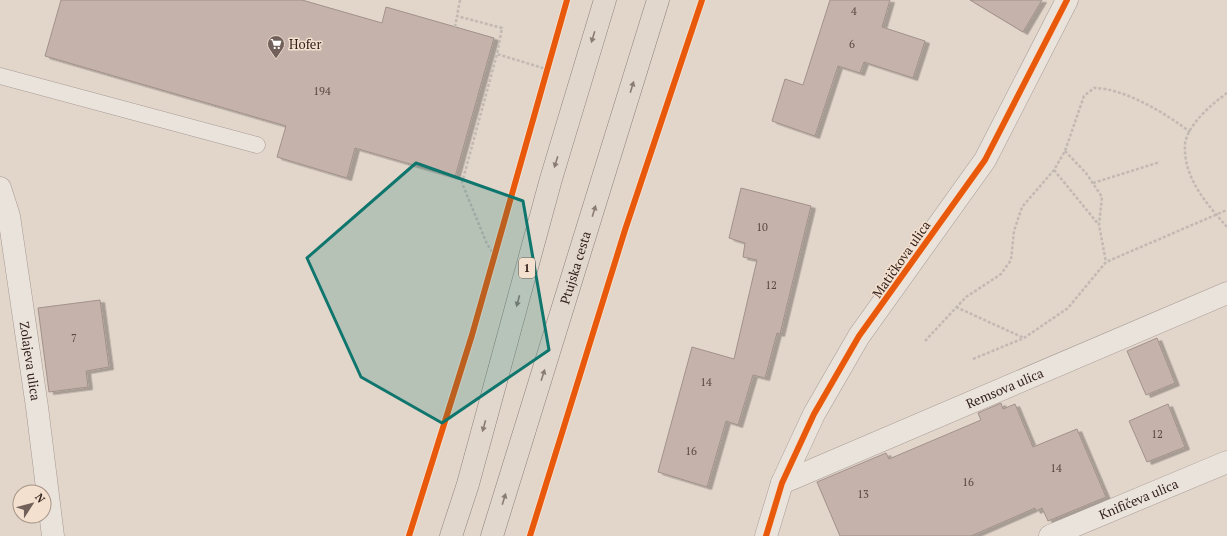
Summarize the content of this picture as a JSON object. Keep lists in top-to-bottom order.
{
  "streets": {
    "main road": ["1", "Ptujska cesta"],
    "street": [
      "Matičkova ulica",
      "Zolajeva ulica",
      "Remsova ulica",
      "Knifičeva ulica"
    ]
  },
  "crossings": [
    ["Matičkova ulica", "Remsova ulica"]
  ],
  "places": {
    "supermarket": ["Hofer"]
  },
  "house_numbers": [
    "4",
    "6",
    "194",
    "10",
    "12",
    "7",
    "14",
    "12",
    "16",
    "14",
    "16",
    "13"
  ],
  "north": "top right"
}
